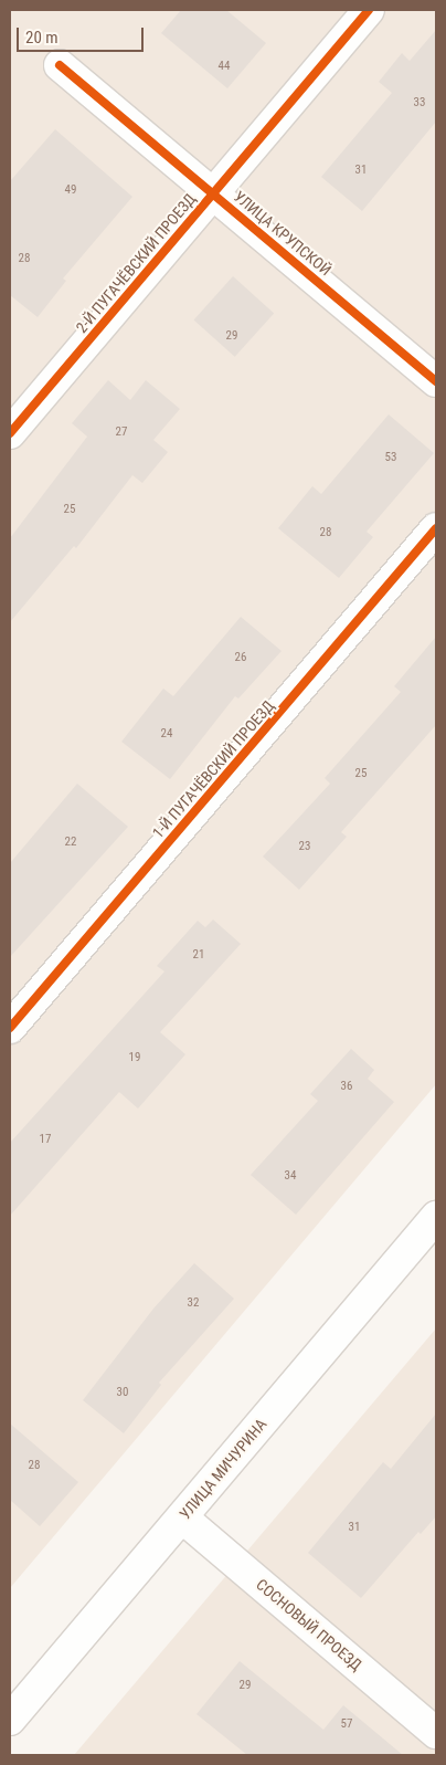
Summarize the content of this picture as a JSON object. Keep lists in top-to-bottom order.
{
  "streets": {
    "street": [
      "УЛИЦА КРУПСКОЙ",
      "2-Й ПУГАЧЁВСКИЙ ПРОЕЗД",
      "1-Й ПУГАЧЁВСКИЙ ПРОЕЗД",
      "УЛИЦА МИЧУРИНА",
      "СОСНОВЫЙ ПРОЕЗД"
    ]
  },
  "crossings": [
    ["УЛИЦА КРУПСКОЙ", "2-Й ПУГАЧЁВСКИЙ ПРОЕЗД"],
    ["УЛИЦА МИЧУРИНА", "СОСНОВЫЙ ПРОЕЗД"]
  ],
  "house_numbers": [
    "44",
    "33",
    "31",
    "49",
    "28",
    "29",
    "27",
    "53",
    "25",
    "28",
    "26",
    "24",
    "25",
    "22",
    "23",
    "21",
    "19",
    "36",
    "17",
    "34",
    "32",
    "30",
    "28",
    "31",
    "29",
    "57"
  ],
  "scale_bar": "20 m"
}
